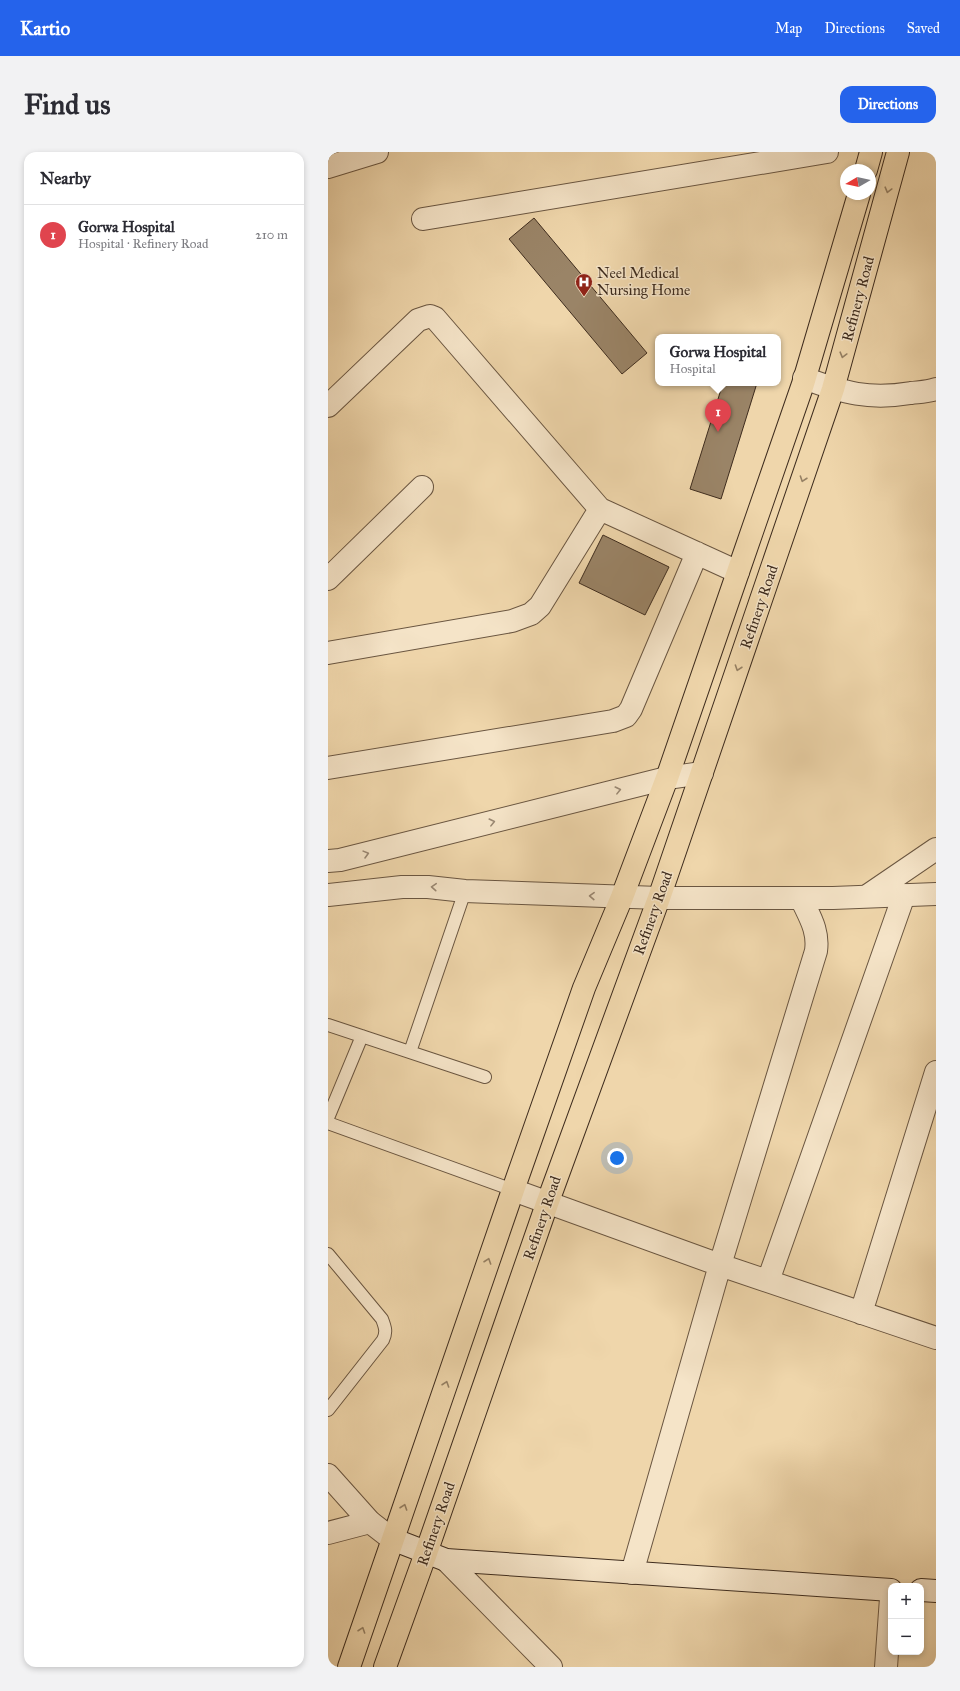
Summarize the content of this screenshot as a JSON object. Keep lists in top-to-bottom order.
{
  "streets": {
    "main road": ["Refinery Road"]
  },
  "places": {
    "hospital": ["Neel Medical Nursing Home"]
  },
  "north": "left",
  "page": {
    "header": "Kartio",
    "nav": ["Map", "Directions", "Saved"],
    "buttons": "Directions",
    "title": "Find us",
    "heading": "Nearby",
    "list": [
      {
        "mark": "1",
        "name": "Gorwa Hospital",
        "note": "Hospital · Refinery Road",
        "value": "210 m"
      }
    ],
    "popup": ["Gorwa Hospital", "Hospital"],
    "pins": "1",
    "map_buttons": ["+", "−"]
  }
}
